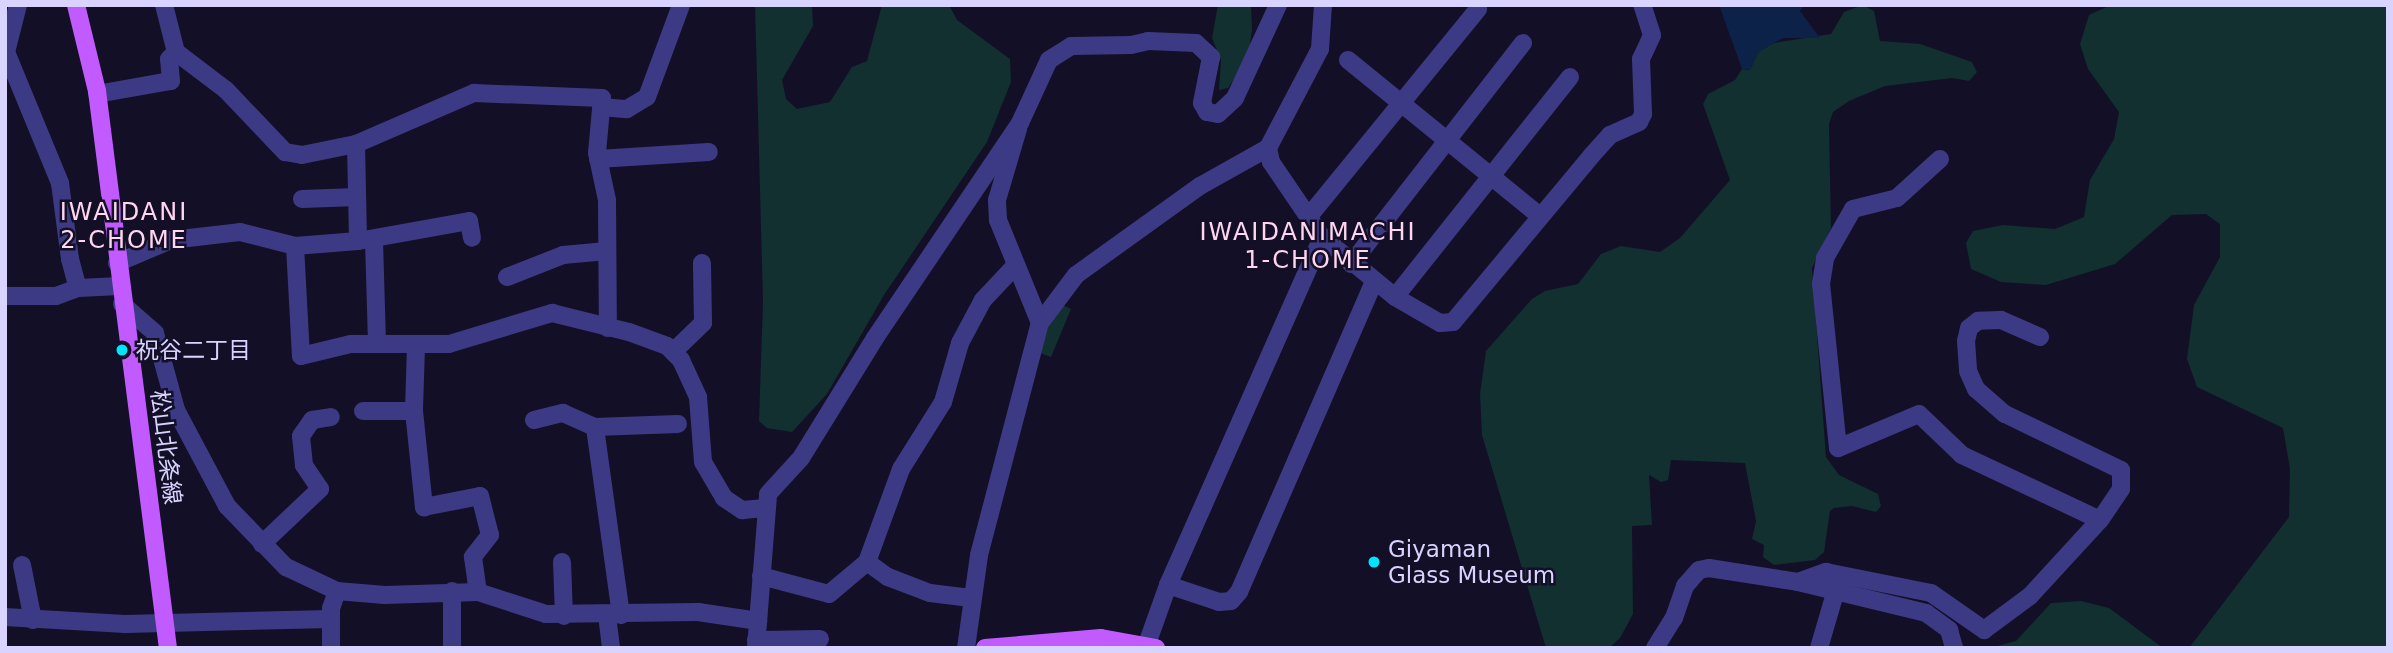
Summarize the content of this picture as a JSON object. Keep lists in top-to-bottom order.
{
  "streets": {
    "main road": ["松山北条線"]
  },
  "districts": ["IWAIDANI 2-CHOME", "IWAIDANIMACHI 1-CHOME"],
  "places": ["祝谷二丁目", "Giyaman Glass Museum"]
}
